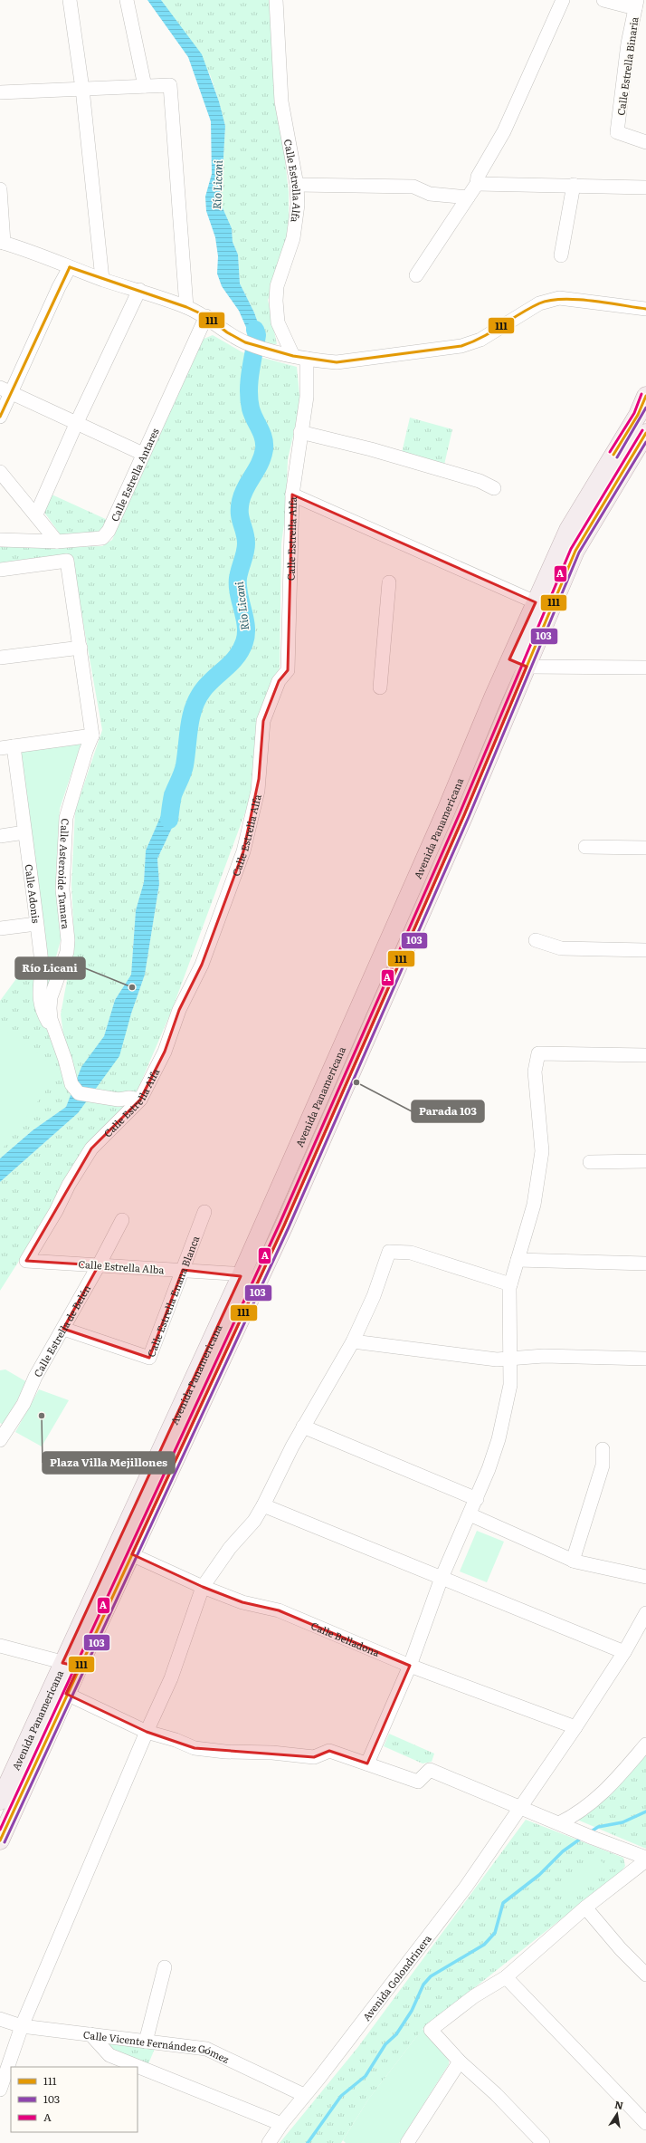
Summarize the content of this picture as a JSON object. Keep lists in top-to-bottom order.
{
  "streets": {
    "main road": ["Avenida Panamericana"],
    "street": [
      "Calle Estrella Binaria",
      "Calle Estrella Alfa",
      "Calle Estrella Antares",
      "Calle Asteroide Tamara",
      "Calle Adonis",
      "Calle Estrella Alba",
      "Calle Estrella Enana Blanca",
      "Calle Estrella de Belén",
      "Calle Belladona",
      "Avenida Golondrinera",
      "Calle Vicente Fernández Gómez"
    ]
  },
  "crossings": [
    ["Calle Estrella Alfa", "Calle Estrella Alba"],
    ["Avenida Panamericana", "Calle Estrella Alba"],
    ["Avenida Panamericana", "Calle Belladona"],
    ["Calle Asteroide Tamara", "Calle Adonis"],
    ["Calle Estrella Alba", "Calle Estrella Enana Blanca"],
    ["Calle Estrella Alba", "Calle Estrella de Belén"],
    ["Calle Estrella Enana Blanca", "Calle Estrella de Belén"],
    ["Calle Belladona", "Avenida Golondrinera"],
    ["Avenida Golondrinera", "Calle Vicente Fernández Gómez"]
  ],
  "water": ["Río Licani"],
  "places": ["Río Licani", "Parada 103", "Plaza Villa Mejillones"],
  "lines": ["transit line 111", "transit line A", "transit line 103"],
  "legend": ["111", "103", "A"],
  "north": "top"
}
